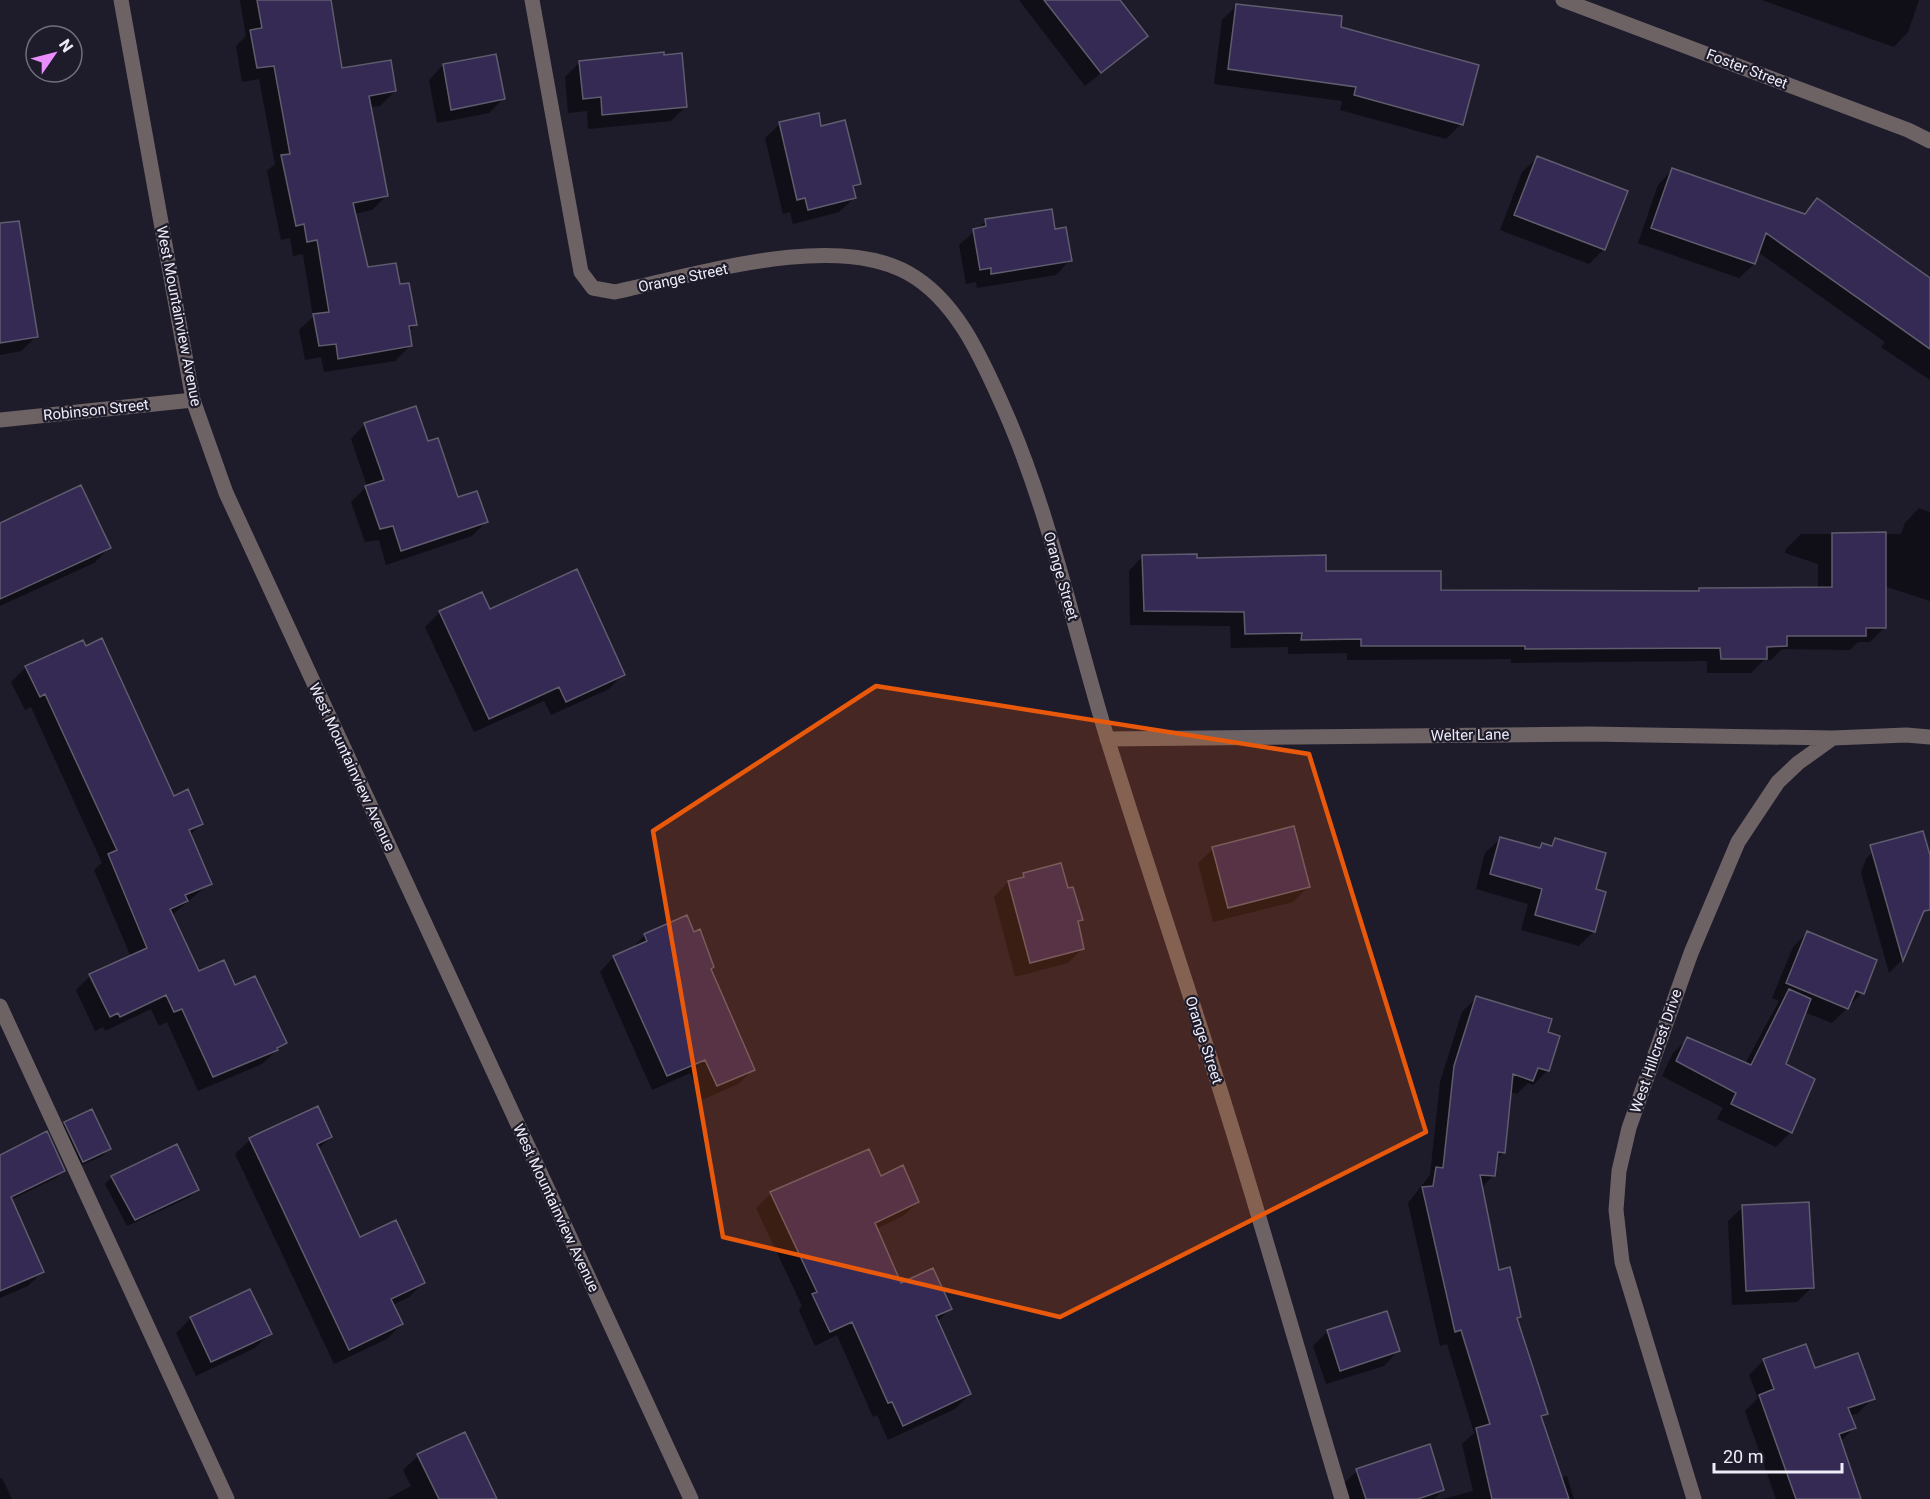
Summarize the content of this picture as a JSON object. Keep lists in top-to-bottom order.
{
  "streets": {
    "street": [
      "Foster Street",
      "Orange Street",
      "West Mountainview Avenue",
      "Robinson Street",
      "Welter Lane",
      "West Hillcrest Drive"
    ]
  },
  "crossings": [
    ["Orange Street", "Welter Lane"],
    ["West Mountainview Avenue", "Robinson Street"],
    ["Welter Lane", "West Hillcrest Drive"]
  ],
  "scale_bar": "20 m",
  "north": "top right"
}
